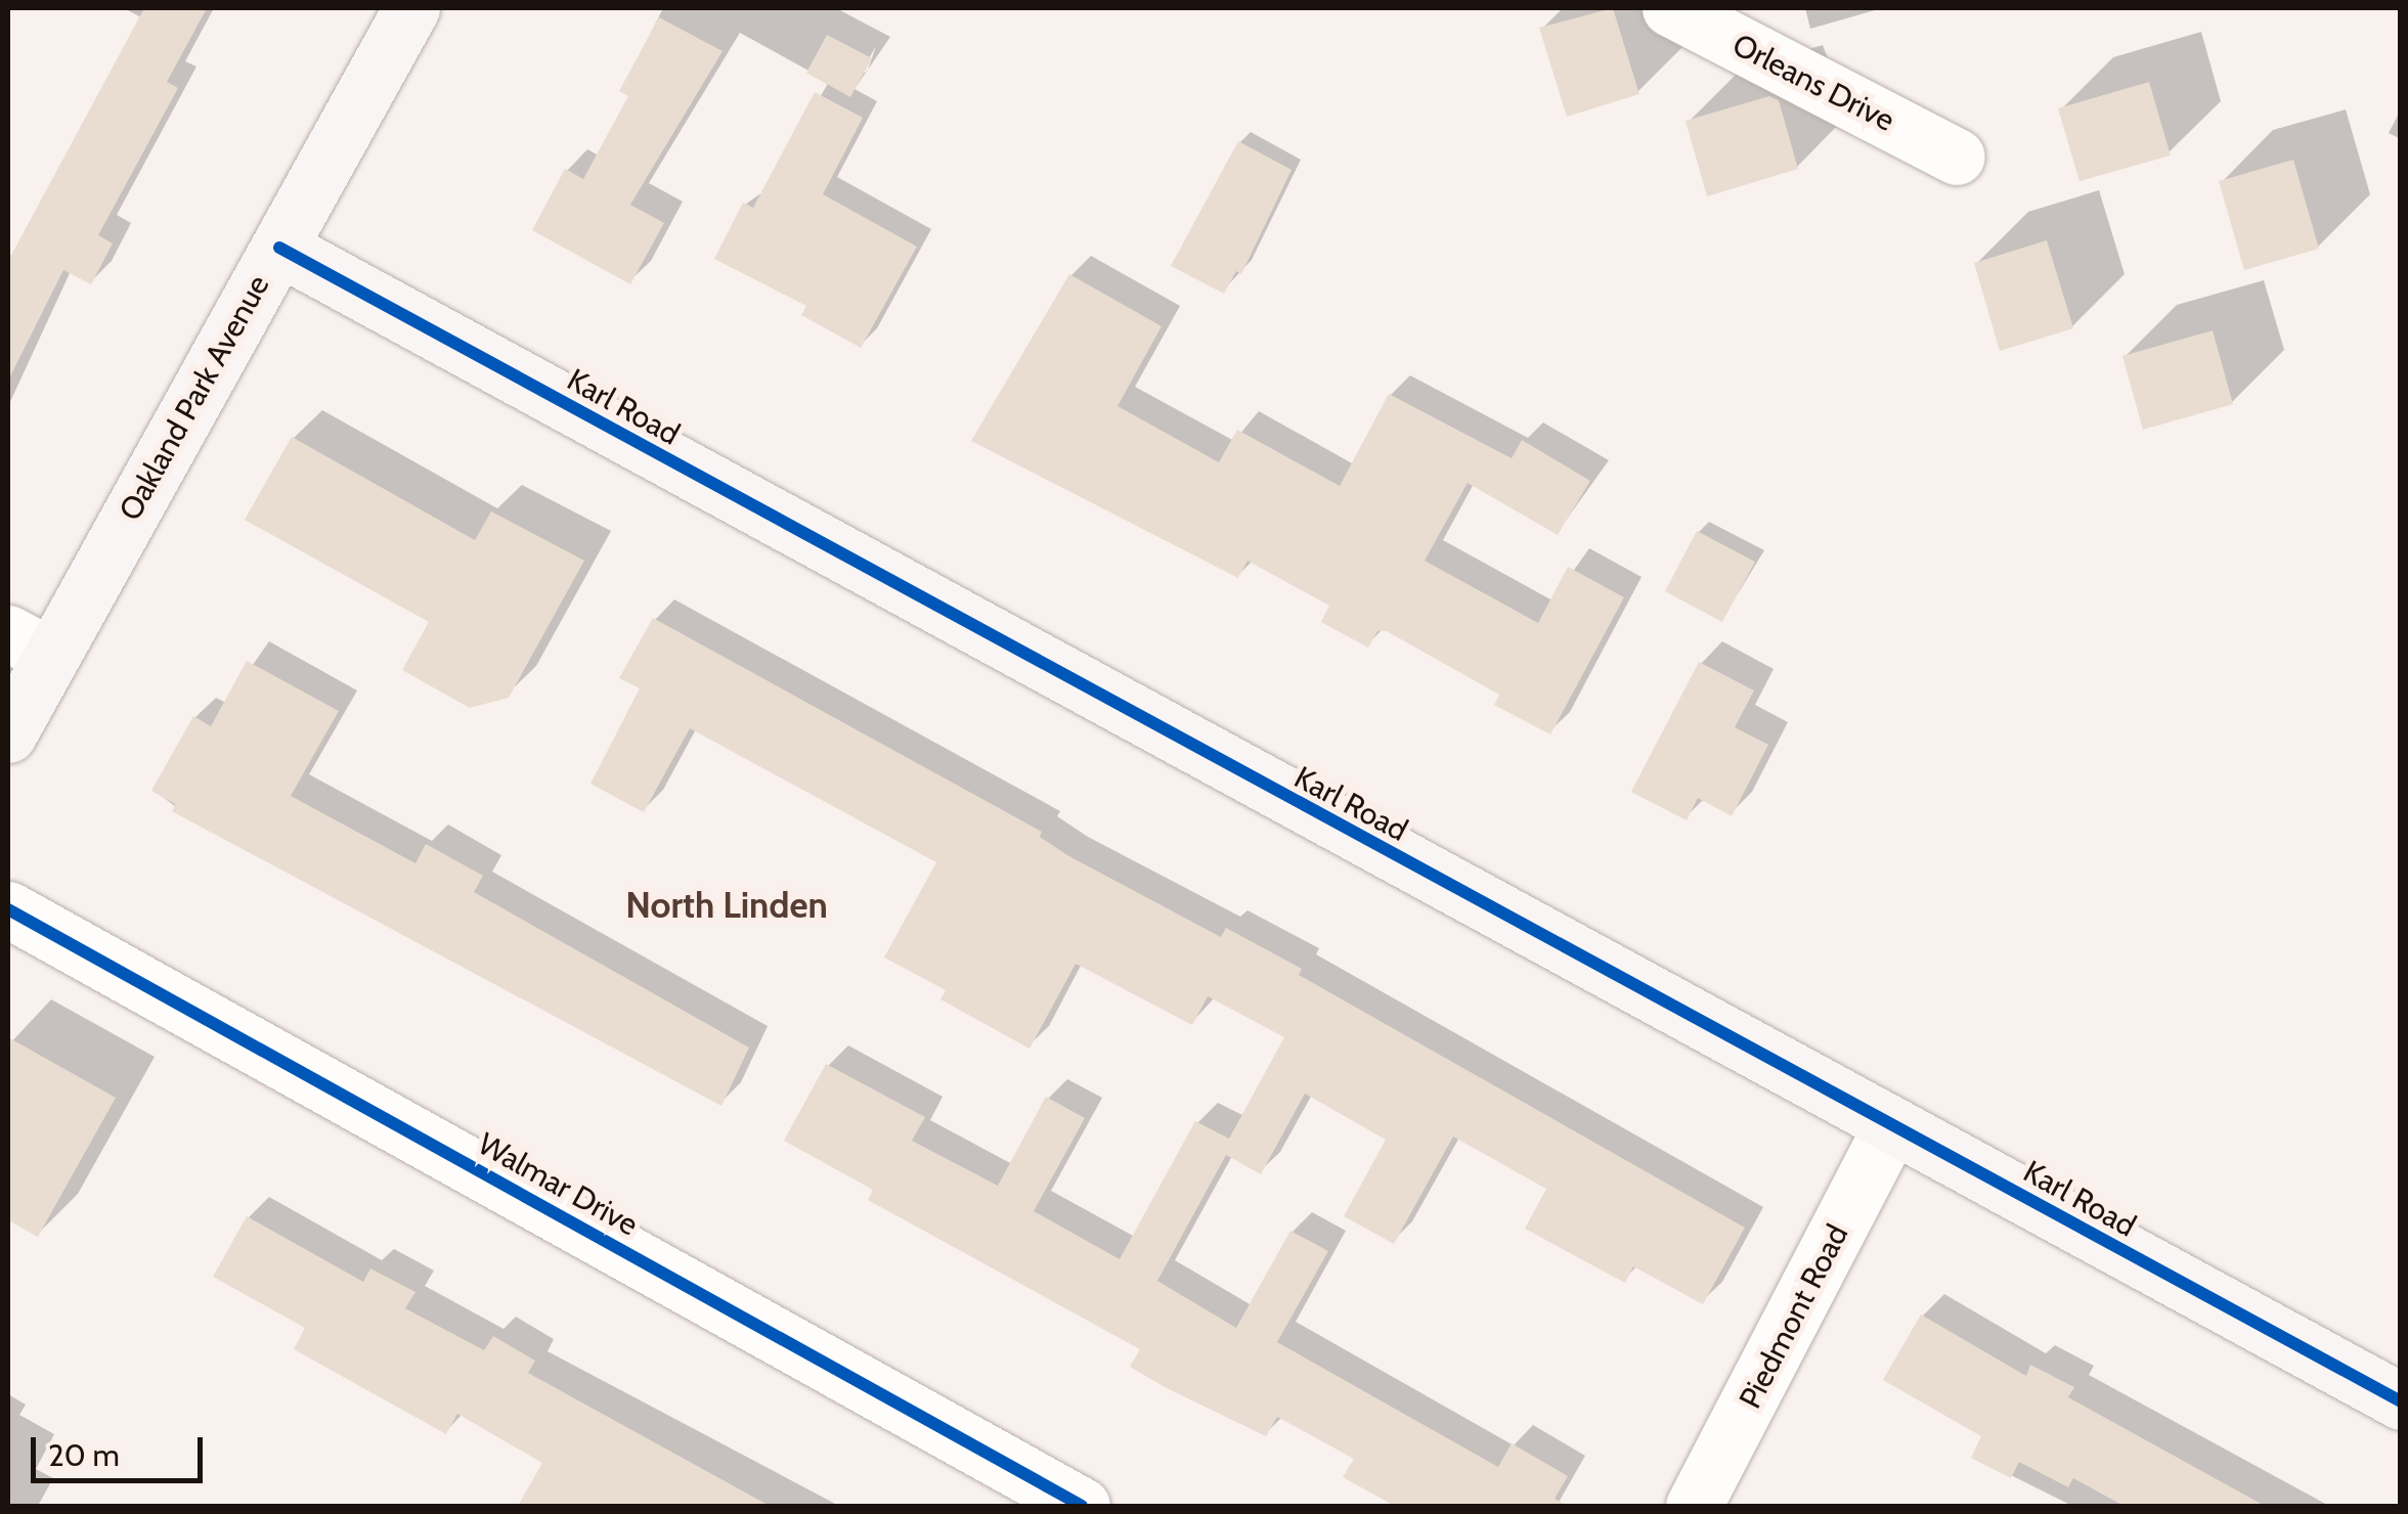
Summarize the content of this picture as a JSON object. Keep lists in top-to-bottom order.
{
  "streets": {
    "main road": ["Oakland Park Avenue", "Karl Road"],
    "street": ["Orleans Drive", "Walmar Drive", "Piedmont Road"]
  },
  "crossings": [
    ["Oakland Park Avenue", "Karl Road"],
    ["Karl Road", "Piedmont Road"]
  ],
  "districts": ["North Linden"],
  "scale_bar": "20 m"
}
